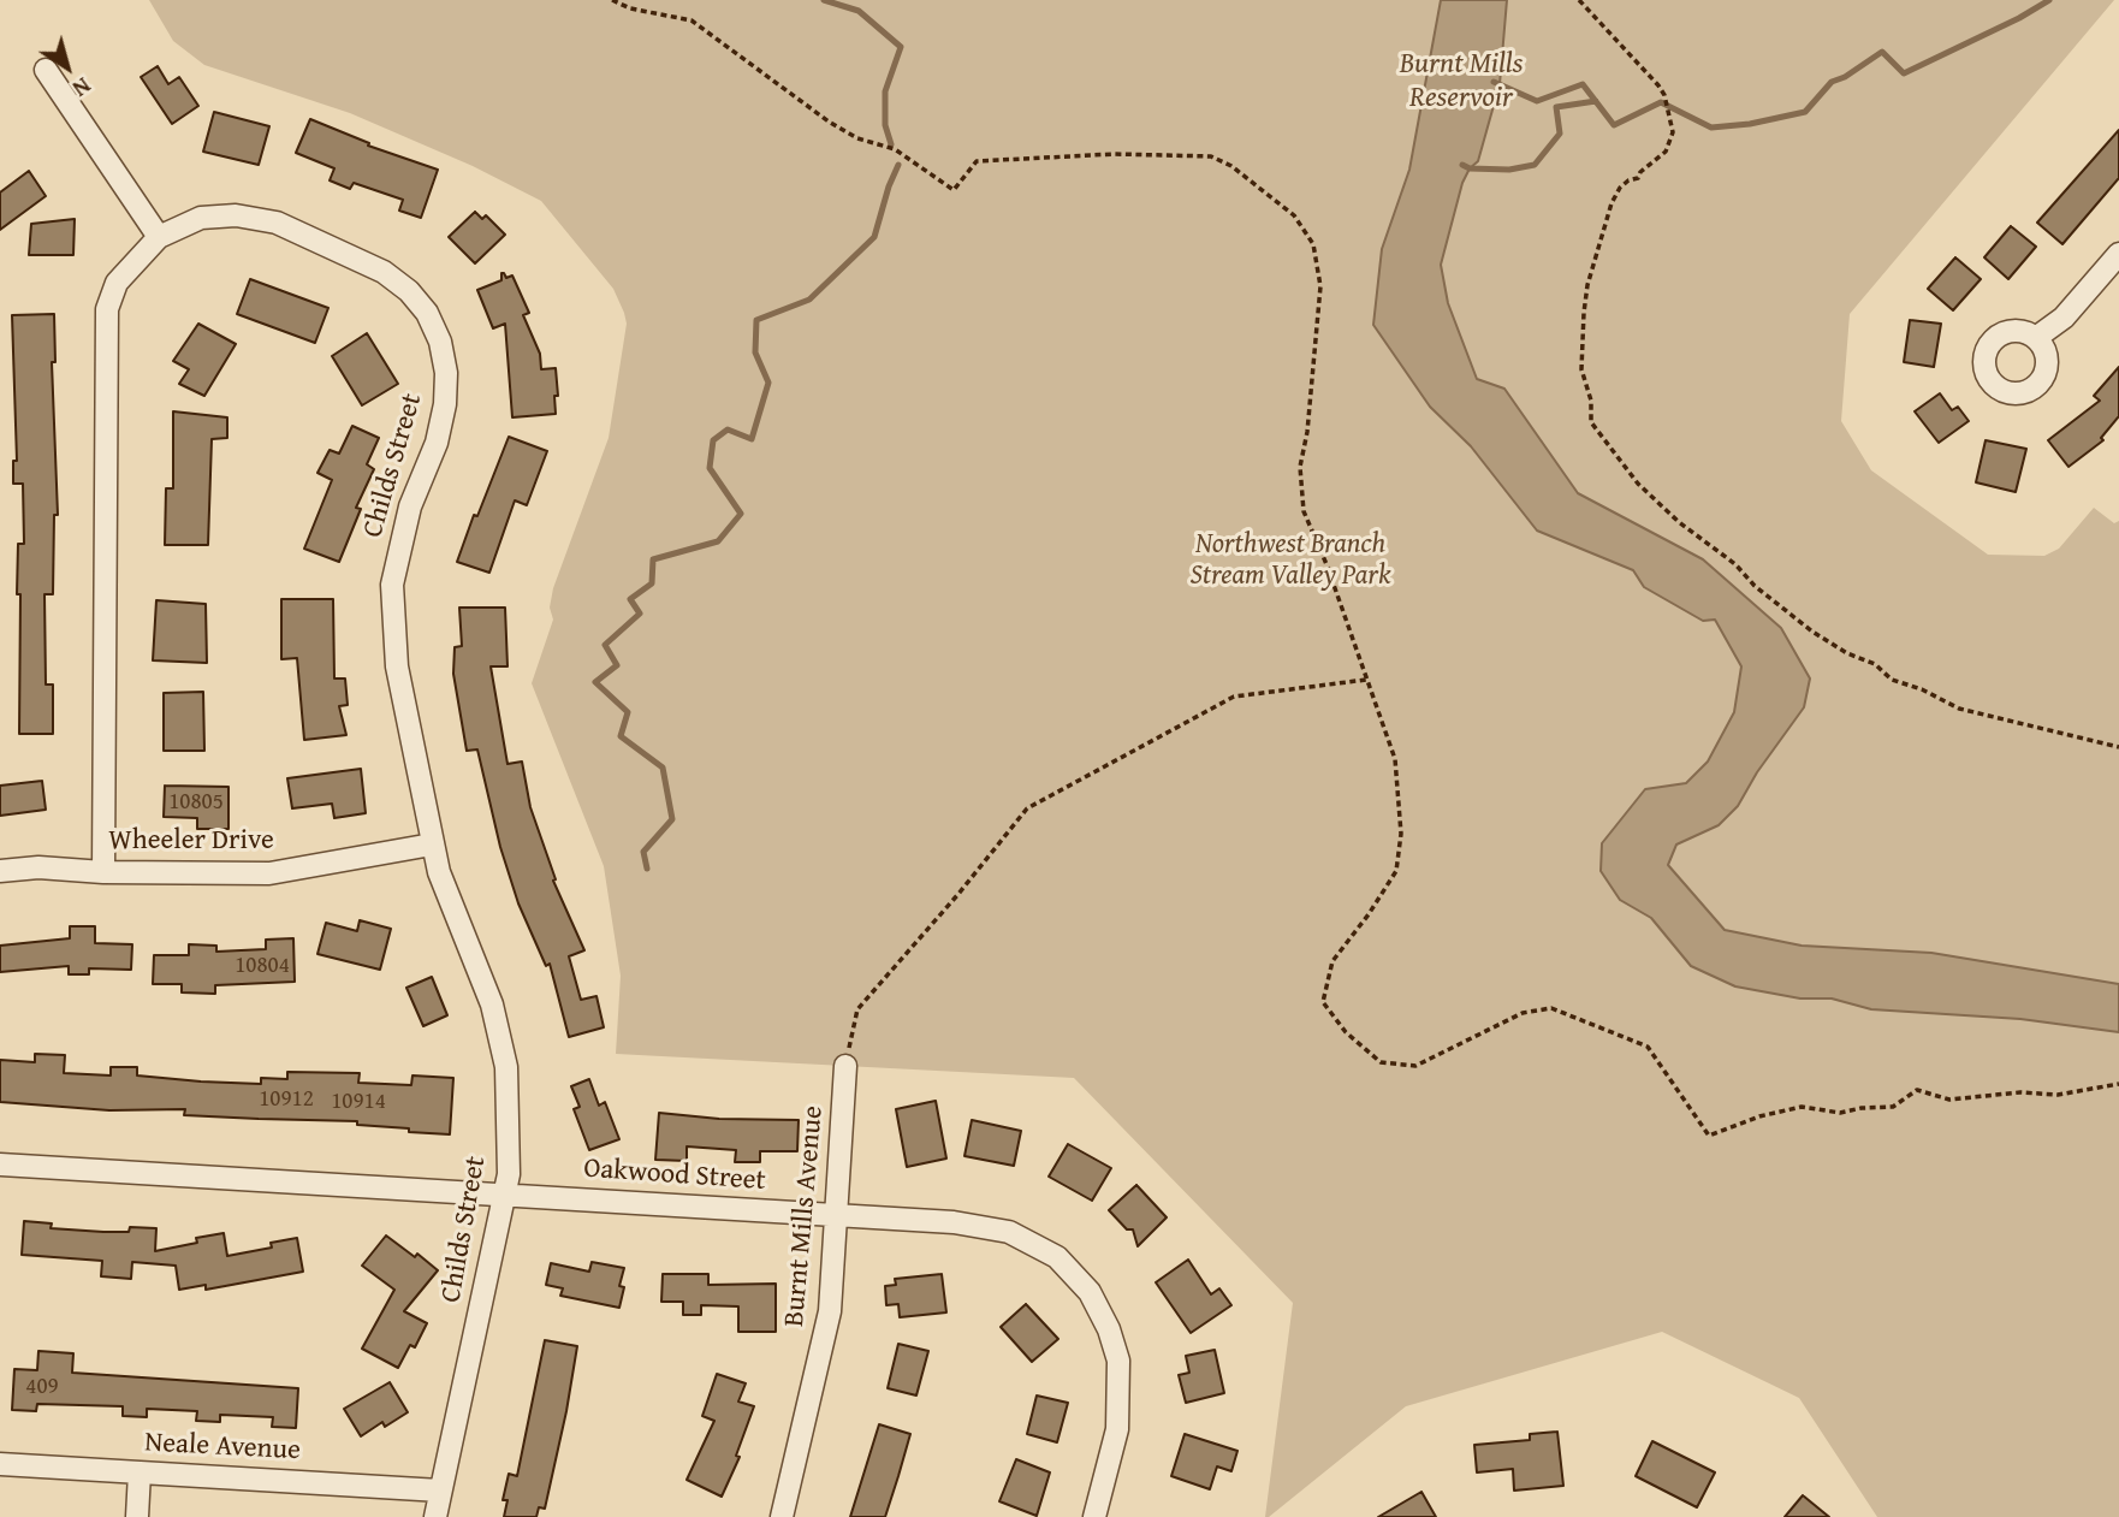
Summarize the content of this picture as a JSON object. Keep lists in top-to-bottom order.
{
  "streets": {
    "street": [
      "Childs Street",
      "Wheeler Drive",
      "Oakwood Street",
      "Burnt Mills Avenue",
      "Neale Avenue"
    ]
  },
  "crossings": [
    ["Childs Street", "Wheeler Drive"],
    ["Childs Street", "Oakwood Street"],
    ["Childs Street", "Neale Avenue"],
    ["Oakwood Street", "Burnt Mills Avenue"]
  ],
  "water": ["Burnt Mills Reservoir"],
  "parks": ["Northwest Branch Stream Valley Park"],
  "house_numbers": [
    "10805",
    "10804",
    "10912",
    "10914",
    "409"
  ],
  "north": "bottom right"
}
